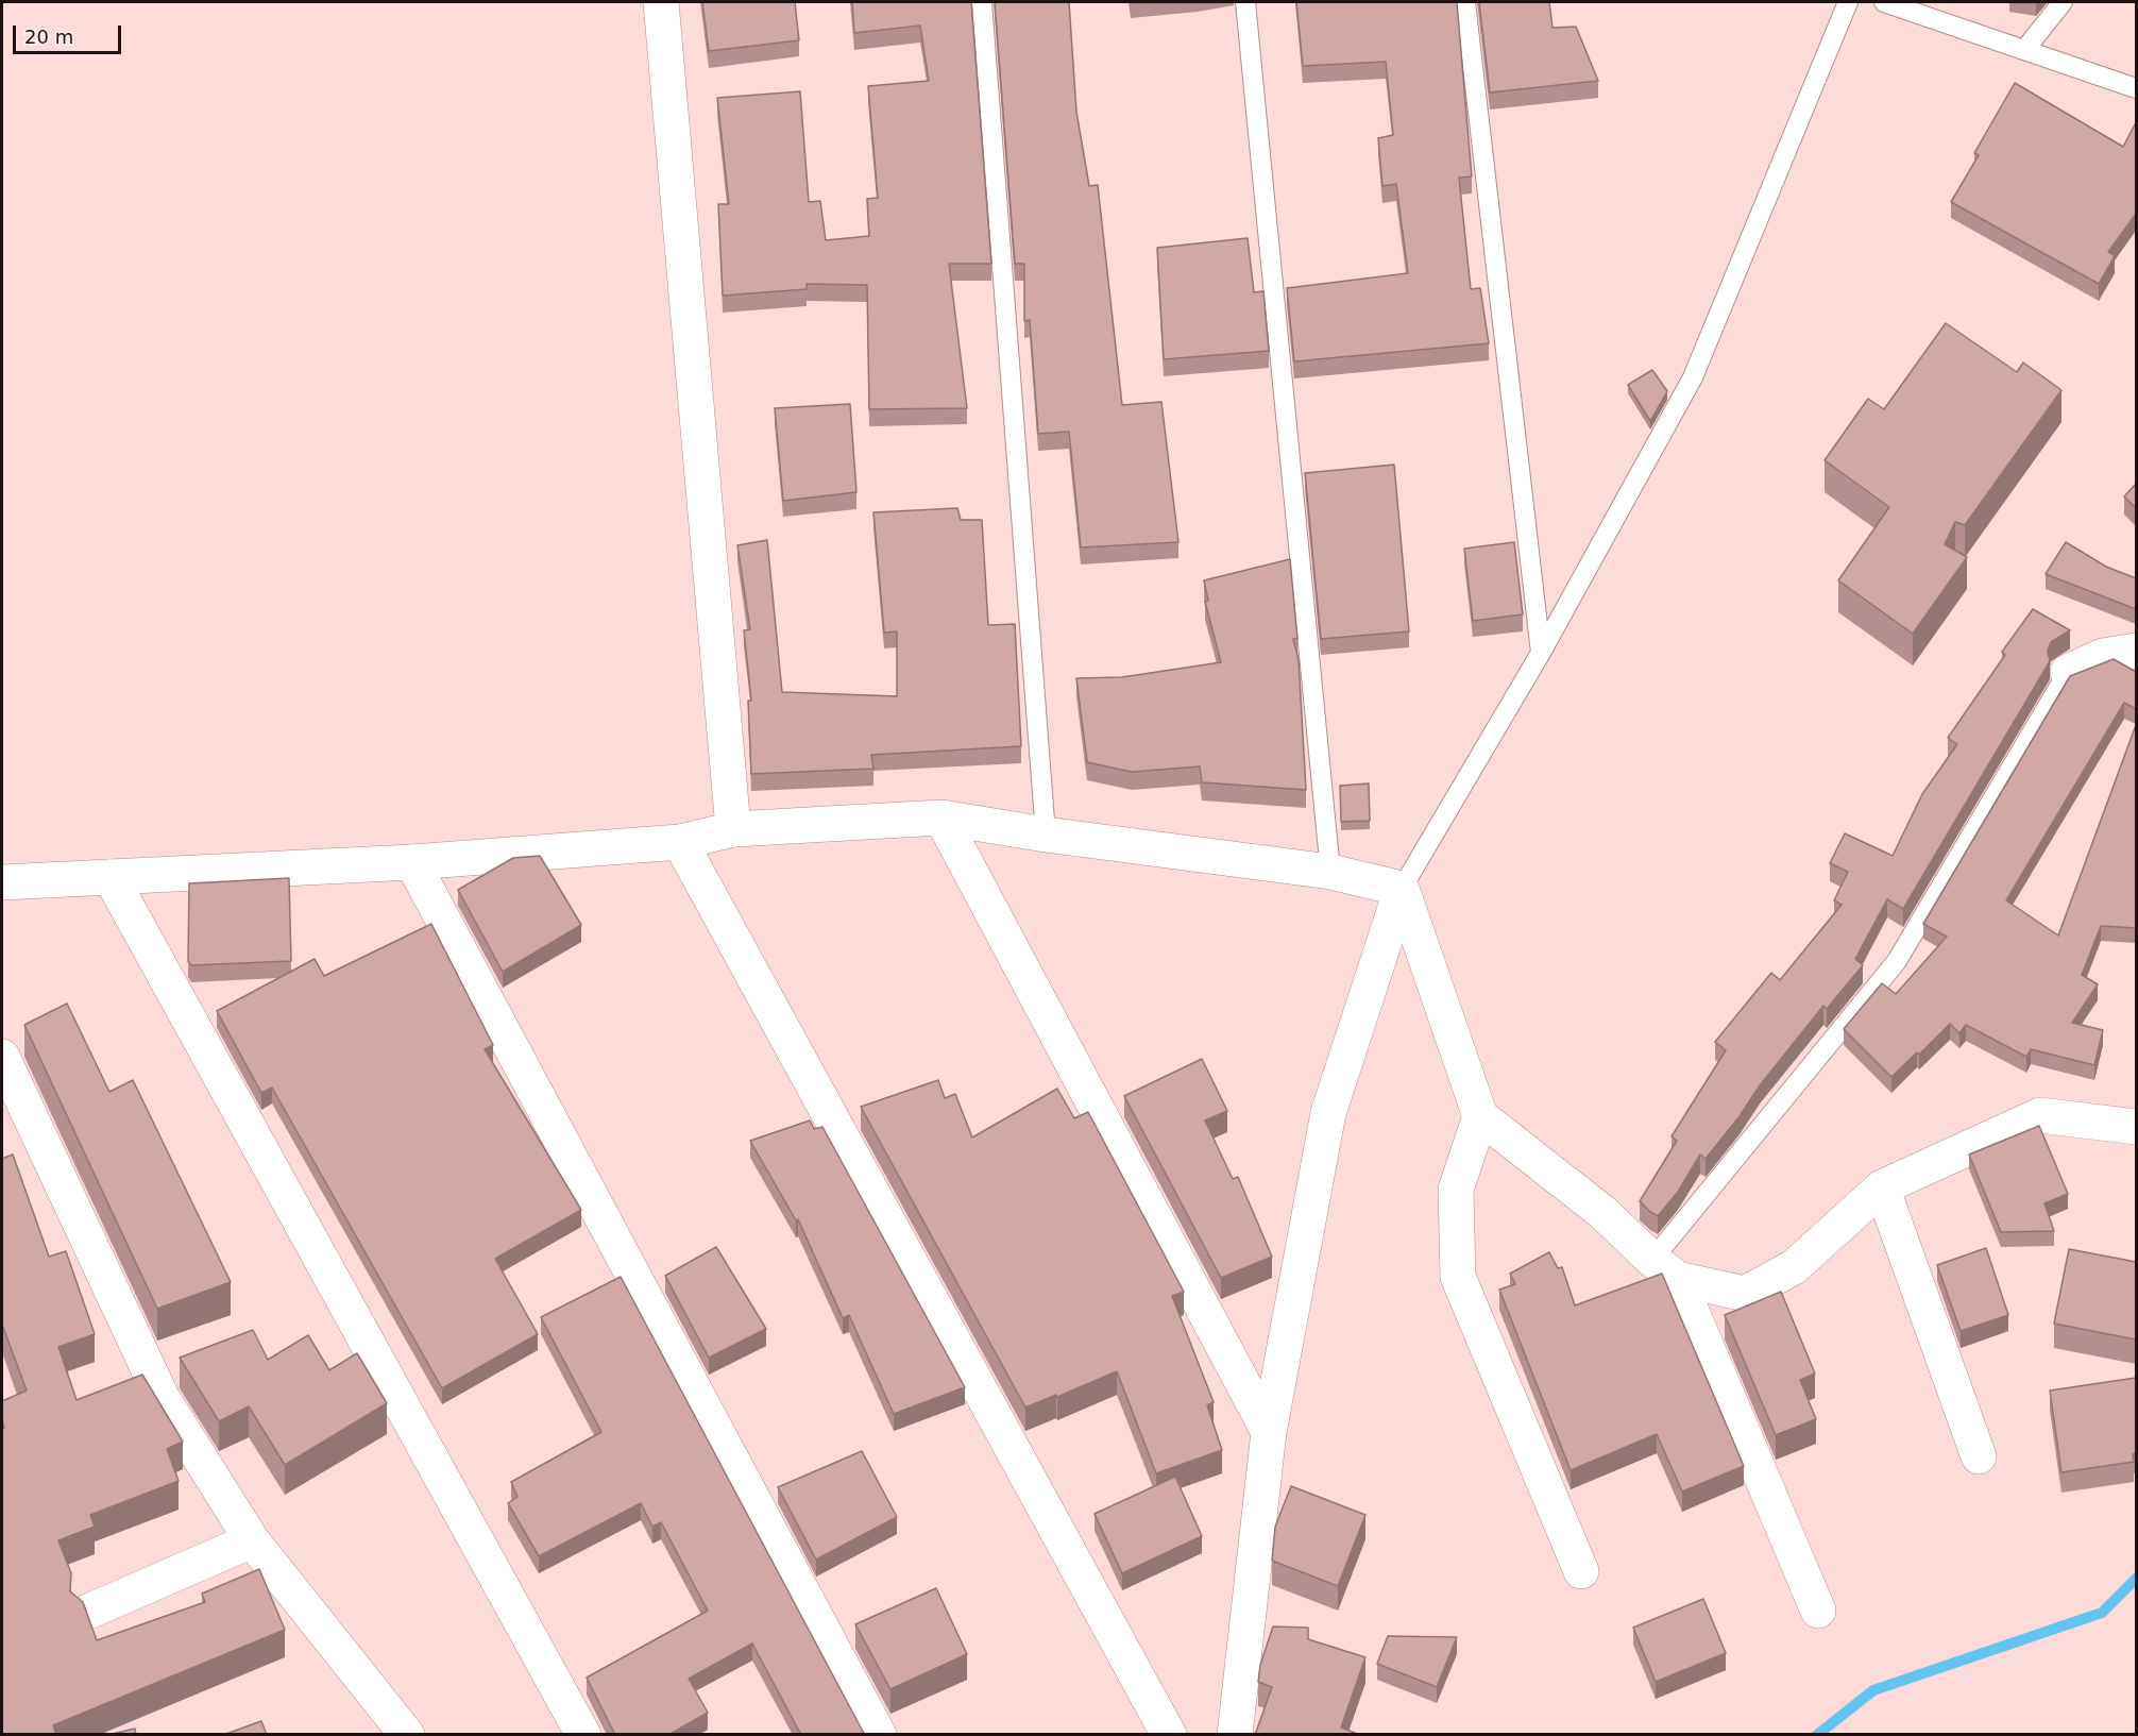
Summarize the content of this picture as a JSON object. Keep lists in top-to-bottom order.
{
  "scale_bar": "20 m"
}
